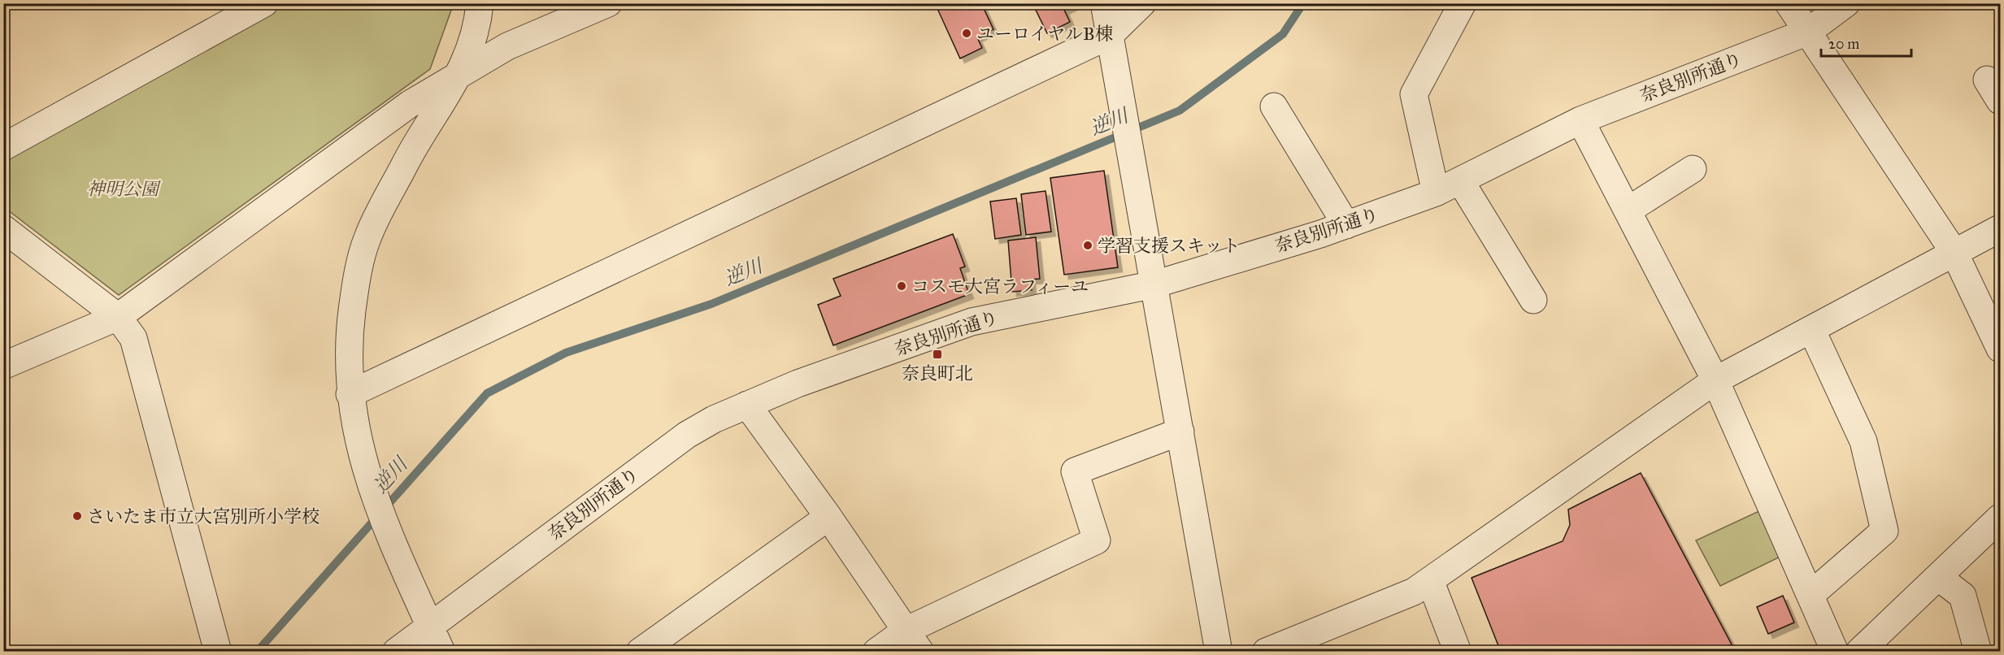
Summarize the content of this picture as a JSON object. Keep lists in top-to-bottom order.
{
  "streets": {
    "street": ["奈良別所通り"]
  },
  "water": ["逆川"],
  "parks": ["神明公園"],
  "places": {
    "other": [
      "ユーロイヤルB棟",
      "学習支援スキット",
      "コスモ大宮ラフィーユ",
      "さいたま市立大宮別所小学校"
    ],
    "transit": ["奈良町北"]
  },
  "scale_bar": "20 m"
}
